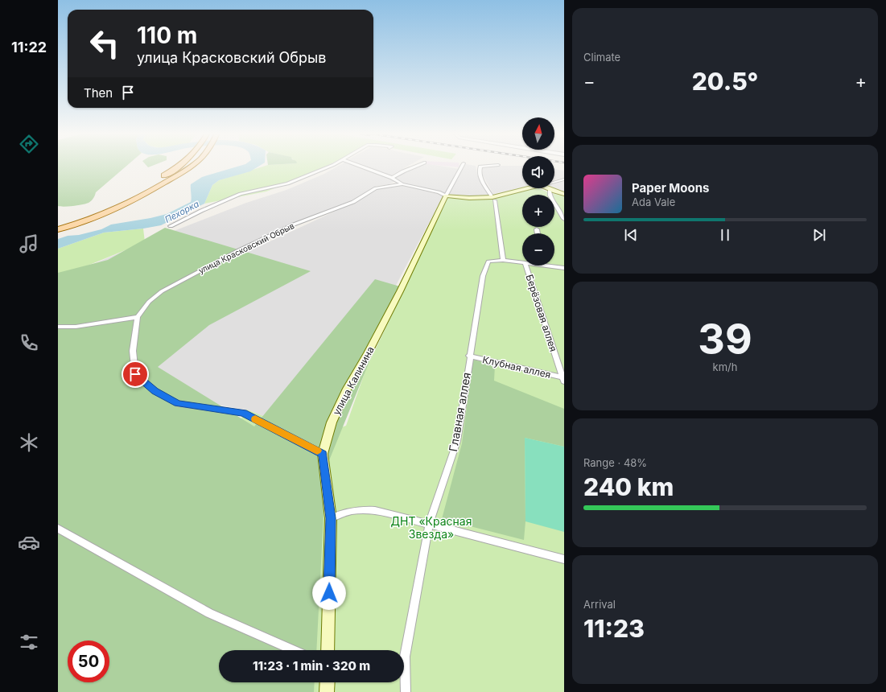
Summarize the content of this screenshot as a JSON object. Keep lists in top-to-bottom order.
{
  "streets": {
    "main road": ["улица Калинина"],
    "street": [
      "улица Красковский Обрыв",
      "Берёзовая аллея",
      "Клубная аллея",
      "Главная аллея"
    ]
  },
  "crossings": [
    ["улица Красковский Обрыв", "улица Калинина"],
    ["Берёзовая аллея", "Клубная аллея"],
    ["Клубная аллея", "Главная аллея"]
  ],
  "water": ["Пехорка"],
  "parks": ["ДНТ «Красная Звезда»"],
  "north": "top",
  "page": {
    "tabs": "11:22",
    "tile": [
      "Climate",
      ["39", "km/h"],
      ["Range · 48%", "240 km"],
      ["Arrival", "11:23"]
    ],
    "turn": ["110 m", "улица Красковский Обрыв"],
    "heat": ["−", "20.5°", "+"],
    "then": "Then",
    "map_buttons": ["+", "−"],
    "song": ["Paper Moons", "Ada Vale"],
    "limit": "50",
    "trip": "11:23 · 1 min · 320 m"
  }
}
